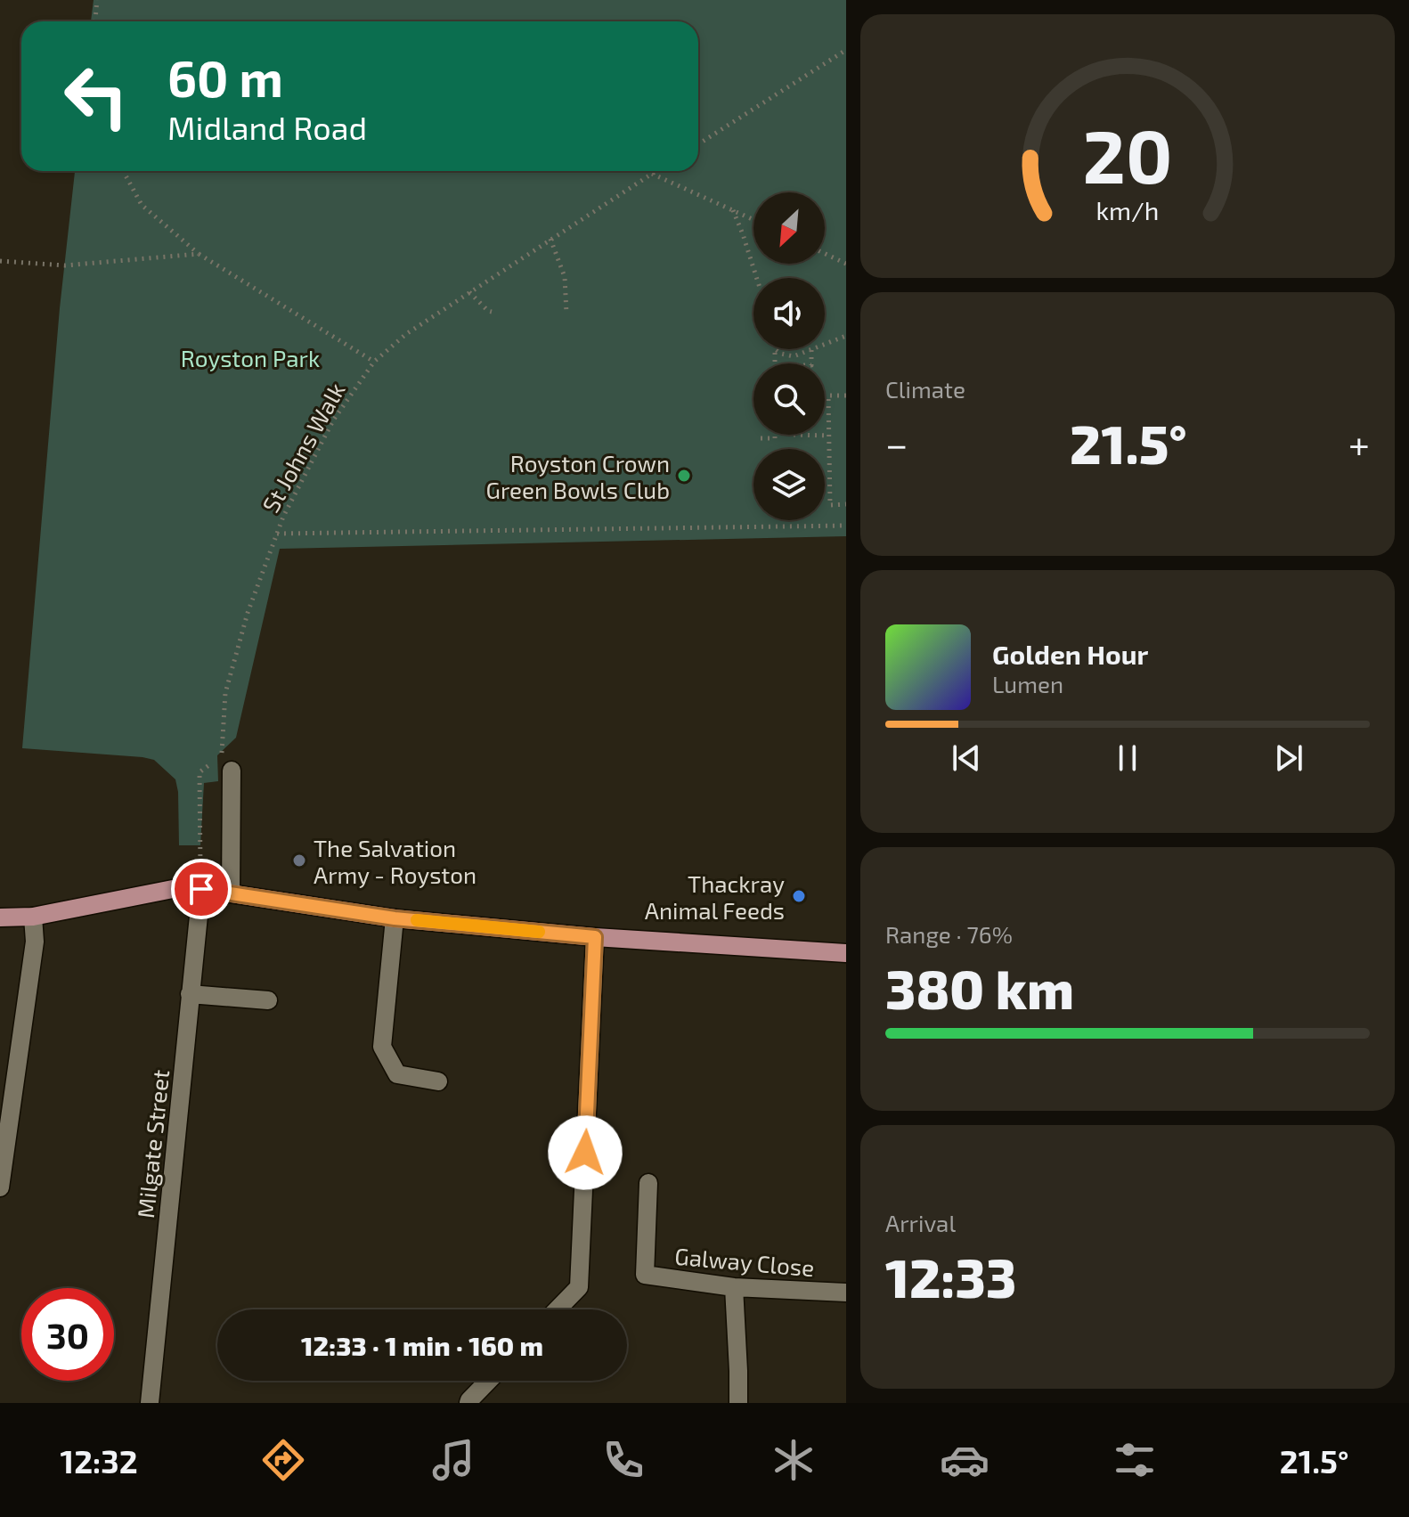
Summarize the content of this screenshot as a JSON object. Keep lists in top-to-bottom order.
{
  "streets": {
    "street": ["Milgate Street", "Galway Close"],
    "path": ["St Johns Walk"]
  },
  "crossings": [
    ["St Johns Walk", "Milgate Street"]
  ],
  "parks": ["Royston Park"],
  "places": ["Royston Crown Green Bowls Club", "The Salvation Army - Royston", "Thackray Animal Feeds"],
  "north": "bottom left",
  "page": {
    "turn": ["60 m", "Midland Road"],
    "tile": [
      "Climate",
      ["Range · 76%", "380 km"],
      ["Arrival", "12:33"]
    ],
    "heat": ["−", "21.5°", "+"],
    "song": ["Golden Hour", "Lumen"],
    "limit": "30",
    "trip": "12:33 · 1 min · 160 m",
    "tabs": ["12:32", "21.5°"],
    "gauge": ["20", "km/h"]
  }
}
